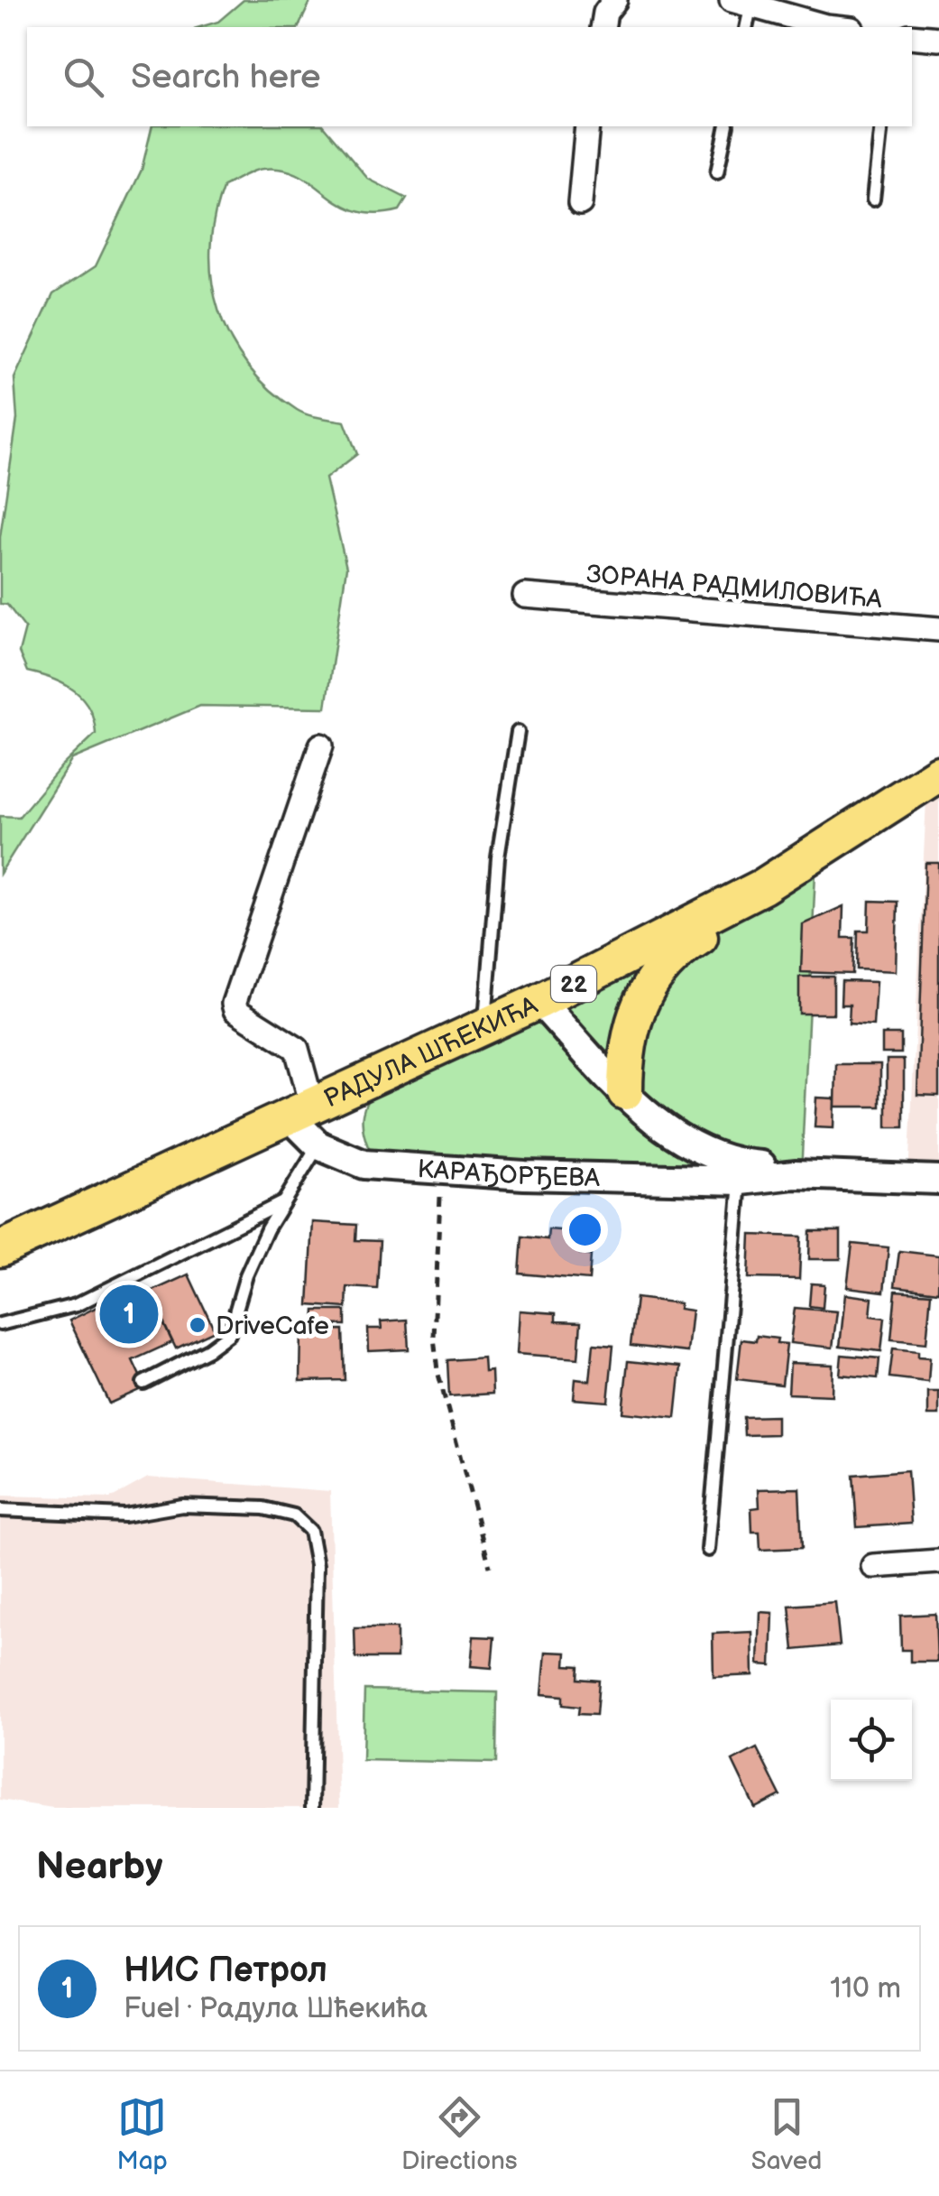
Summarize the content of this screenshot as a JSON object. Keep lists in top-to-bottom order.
{
  "streets": {
    "main road": ["22", "РАДУЛА ШЋЕКИЋА"],
    "street": ["ЗОРАНА РАДМИЛОВИЋА", "КАРАЂОРЂЕВА"]
  },
  "crossings": [
    ["РАДУЛА ШЋЕКИЋА", "КАРАЂОРЂЕВА"]
  ],
  "places": ["DriveCafe"],
  "page": {
    "search": "Search here",
    "pins": "1",
    "heading": "Nearby",
    "list": [
      {
        "mark": "1",
        "name": "НИС Петрол",
        "note": "Fuel · Радула Шћекића",
        "value": "110 m"
      }
    ],
    "nav": ["Map", "Directions", "Saved"]
  }
}
